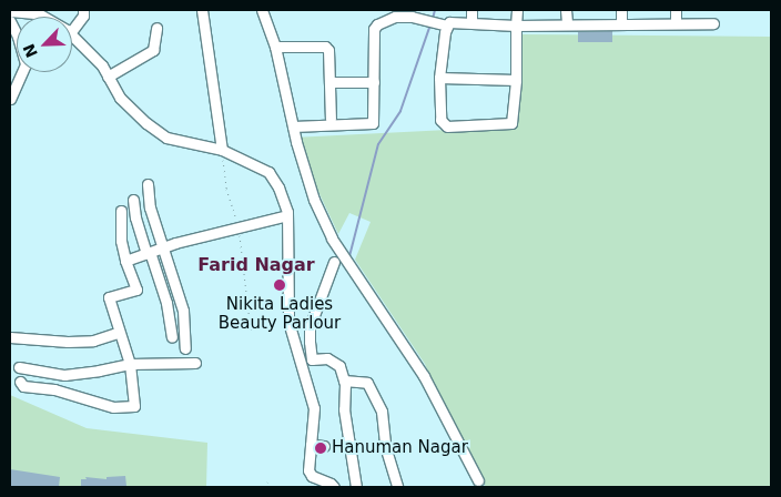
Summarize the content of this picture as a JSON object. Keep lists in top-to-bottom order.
{
  "districts": ["Farid Nagar"],
  "places": ["Nikita Ladies Beauty Parlour", "Hanuman Nagar"],
  "north": "bottom left"
}
